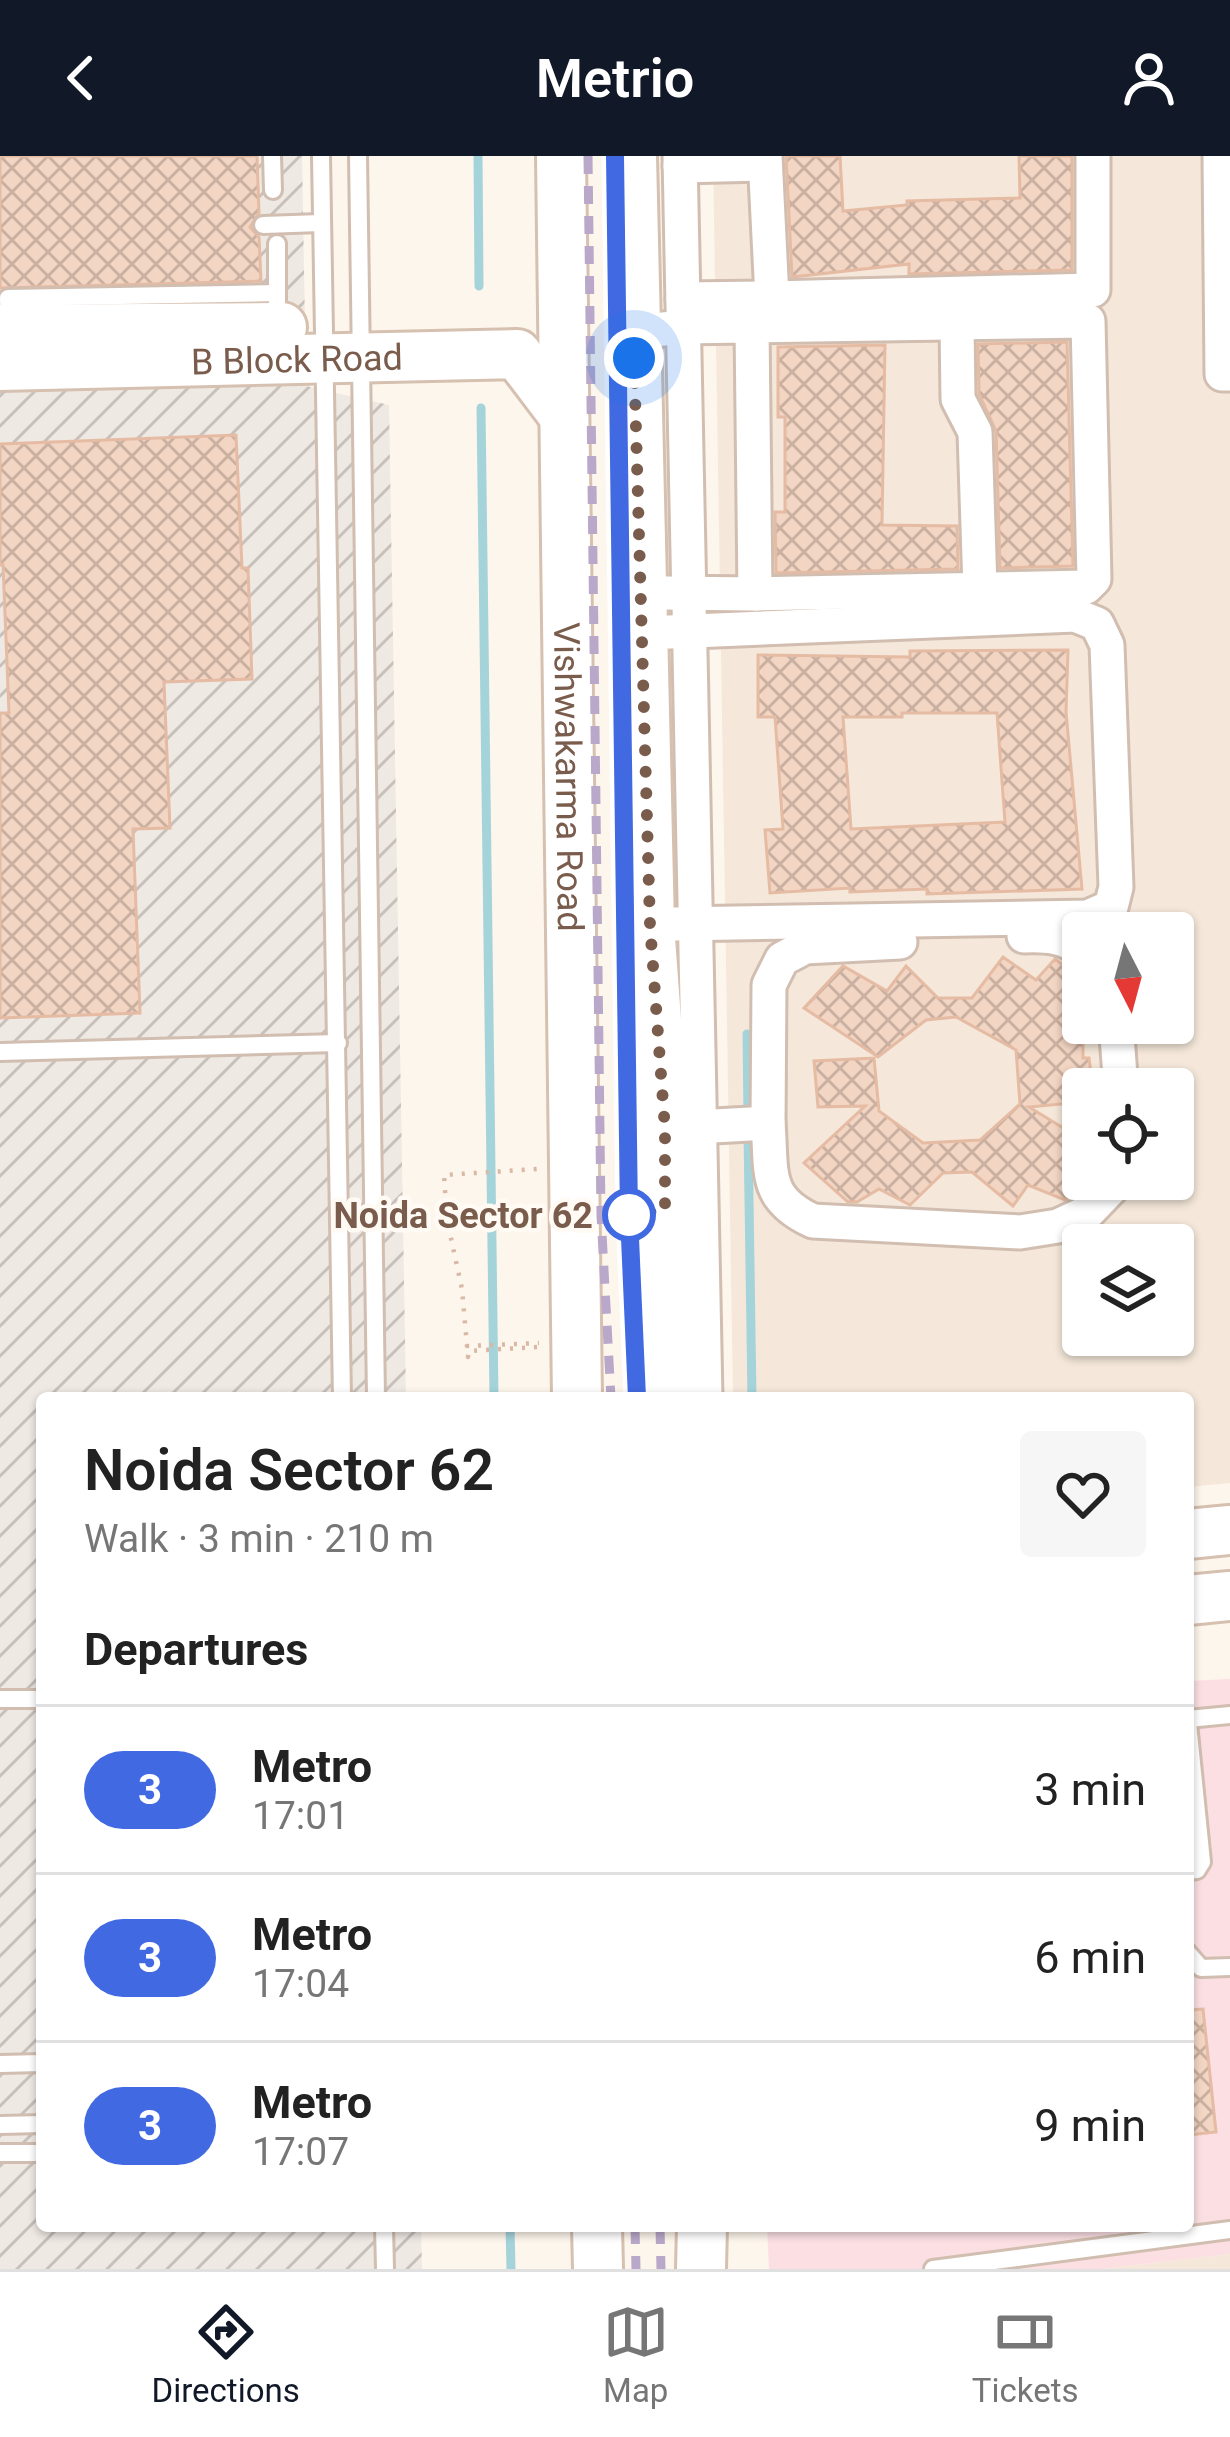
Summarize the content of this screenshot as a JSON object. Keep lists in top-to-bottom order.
{
  "streets": {
    "main road": ["B Block Road", "Vishwakarma Road"]
  },
  "crossings": [
    ["B Block Road", "Vishwakarma Road"]
  ],
  "places": ["Noida Sector 62"],
  "lines": ["metro line 3"],
  "north": "bottom",
  "page": {
    "header": "Metrio",
    "heading": [
      ["Noida Sector 62", "Walk · 3 min · 210 m"],
      "Departures"
    ],
    "list": [
      {
        "mark": "3",
        "name": "Metro",
        "note": "17:01",
        "value": "3 min"
      },
      {
        "mark": "3",
        "name": "Metro",
        "note": "17:04",
        "value": "6 min"
      },
      {
        "mark": "3",
        "name": "Metro",
        "note": "17:07",
        "value": "9 min"
      }
    ],
    "tabs": ["Directions", "Map", "Tickets"]
  }
}
